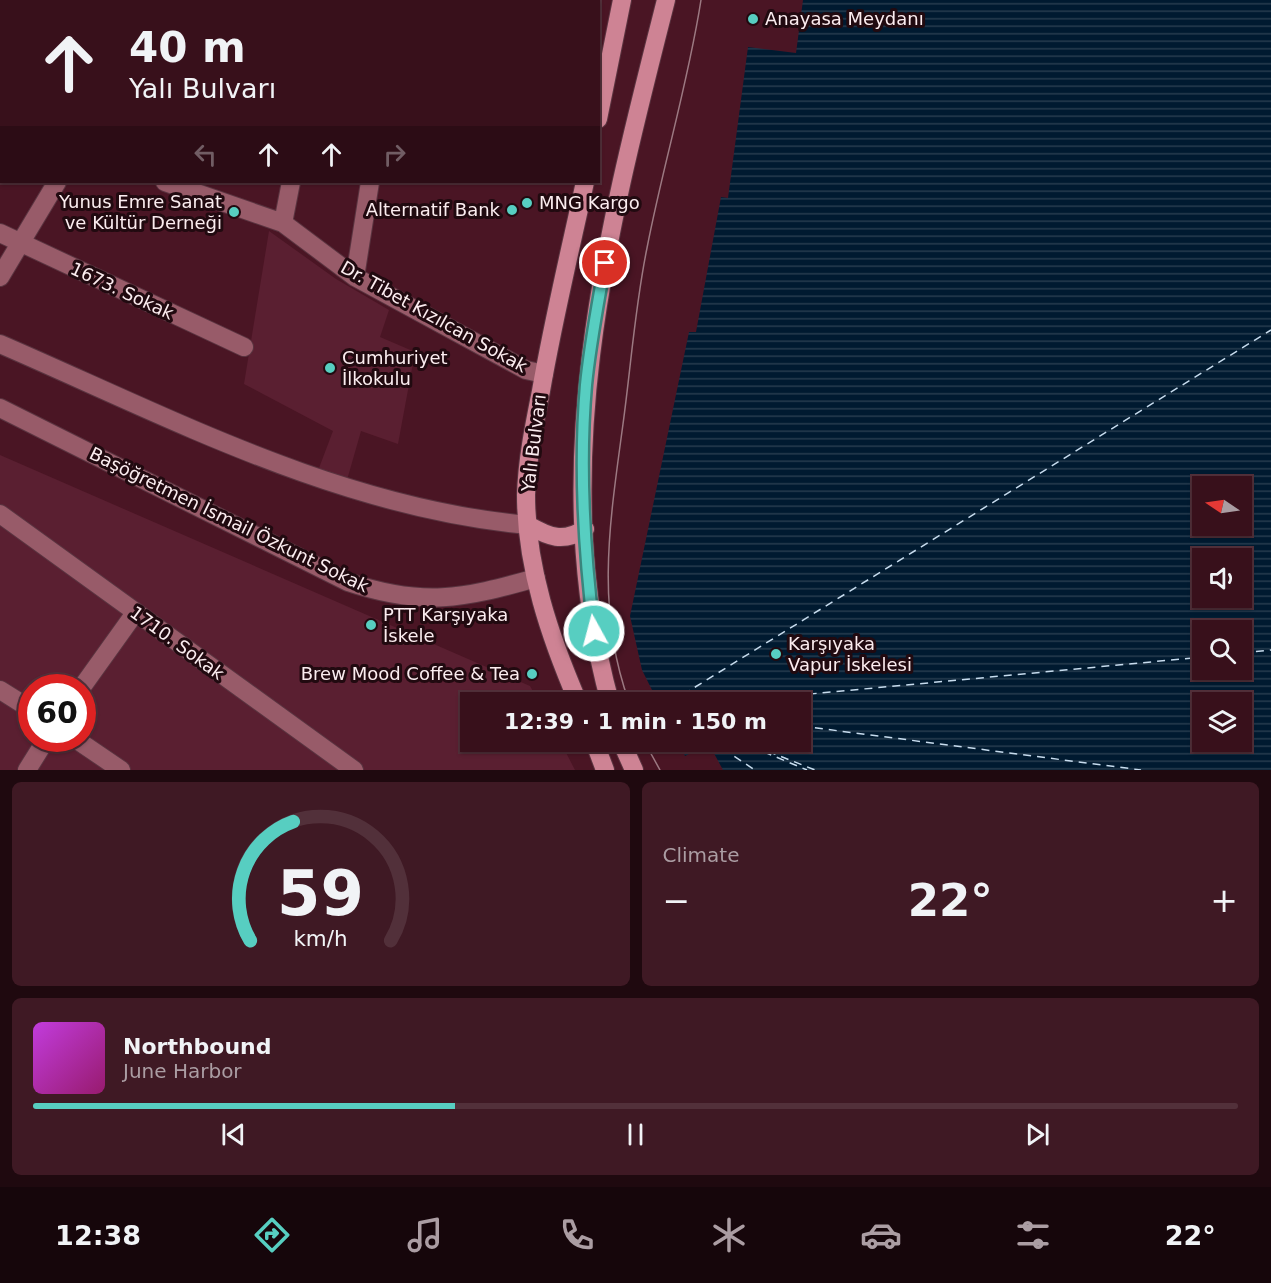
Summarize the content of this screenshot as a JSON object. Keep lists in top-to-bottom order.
{
  "streets": {
    "main road": ["Yalı Bulvarı"],
    "street": [
      "1673. Sokak",
      "Dr. Tibet Kızılcan Sokak",
      "Başöğretmen İsmail Özkunt Sokak",
      "1710. Sokak"
    ]
  },
  "crossings": [
    ["Dr. Tibet Kızılcan Sokak", "Yalı Bulvarı"],
    ["Yalı Bulvarı", "Başöğretmen İsmail Özkunt Sokak"]
  ],
  "places": [
    "Anayasa Meydanı",
    "MNG Kargo",
    "Alternatif Bank",
    "Yunus Emre Sanat ve Kültür Derneği",
    "Cumhuriyet İlkokulu",
    "PTT Karşıyaka İskele",
    "Karşıyaka Vapur İskelesi",
    "Brew Mood Coffee & Tea"
  ],
  "north": "left",
  "page": {
    "turn": ["40 m", "Yalı Bulvarı"],
    "limit": "60",
    "trip": "12:39 · 1 min · 150 m",
    "tile": "Climate",
    "heat": ["−", "22°", "+"],
    "song": ["Northbound", "June Harbor"],
    "tabs": ["12:38", "22°"],
    "gauge": ["59", "km/h"]
  }
}
